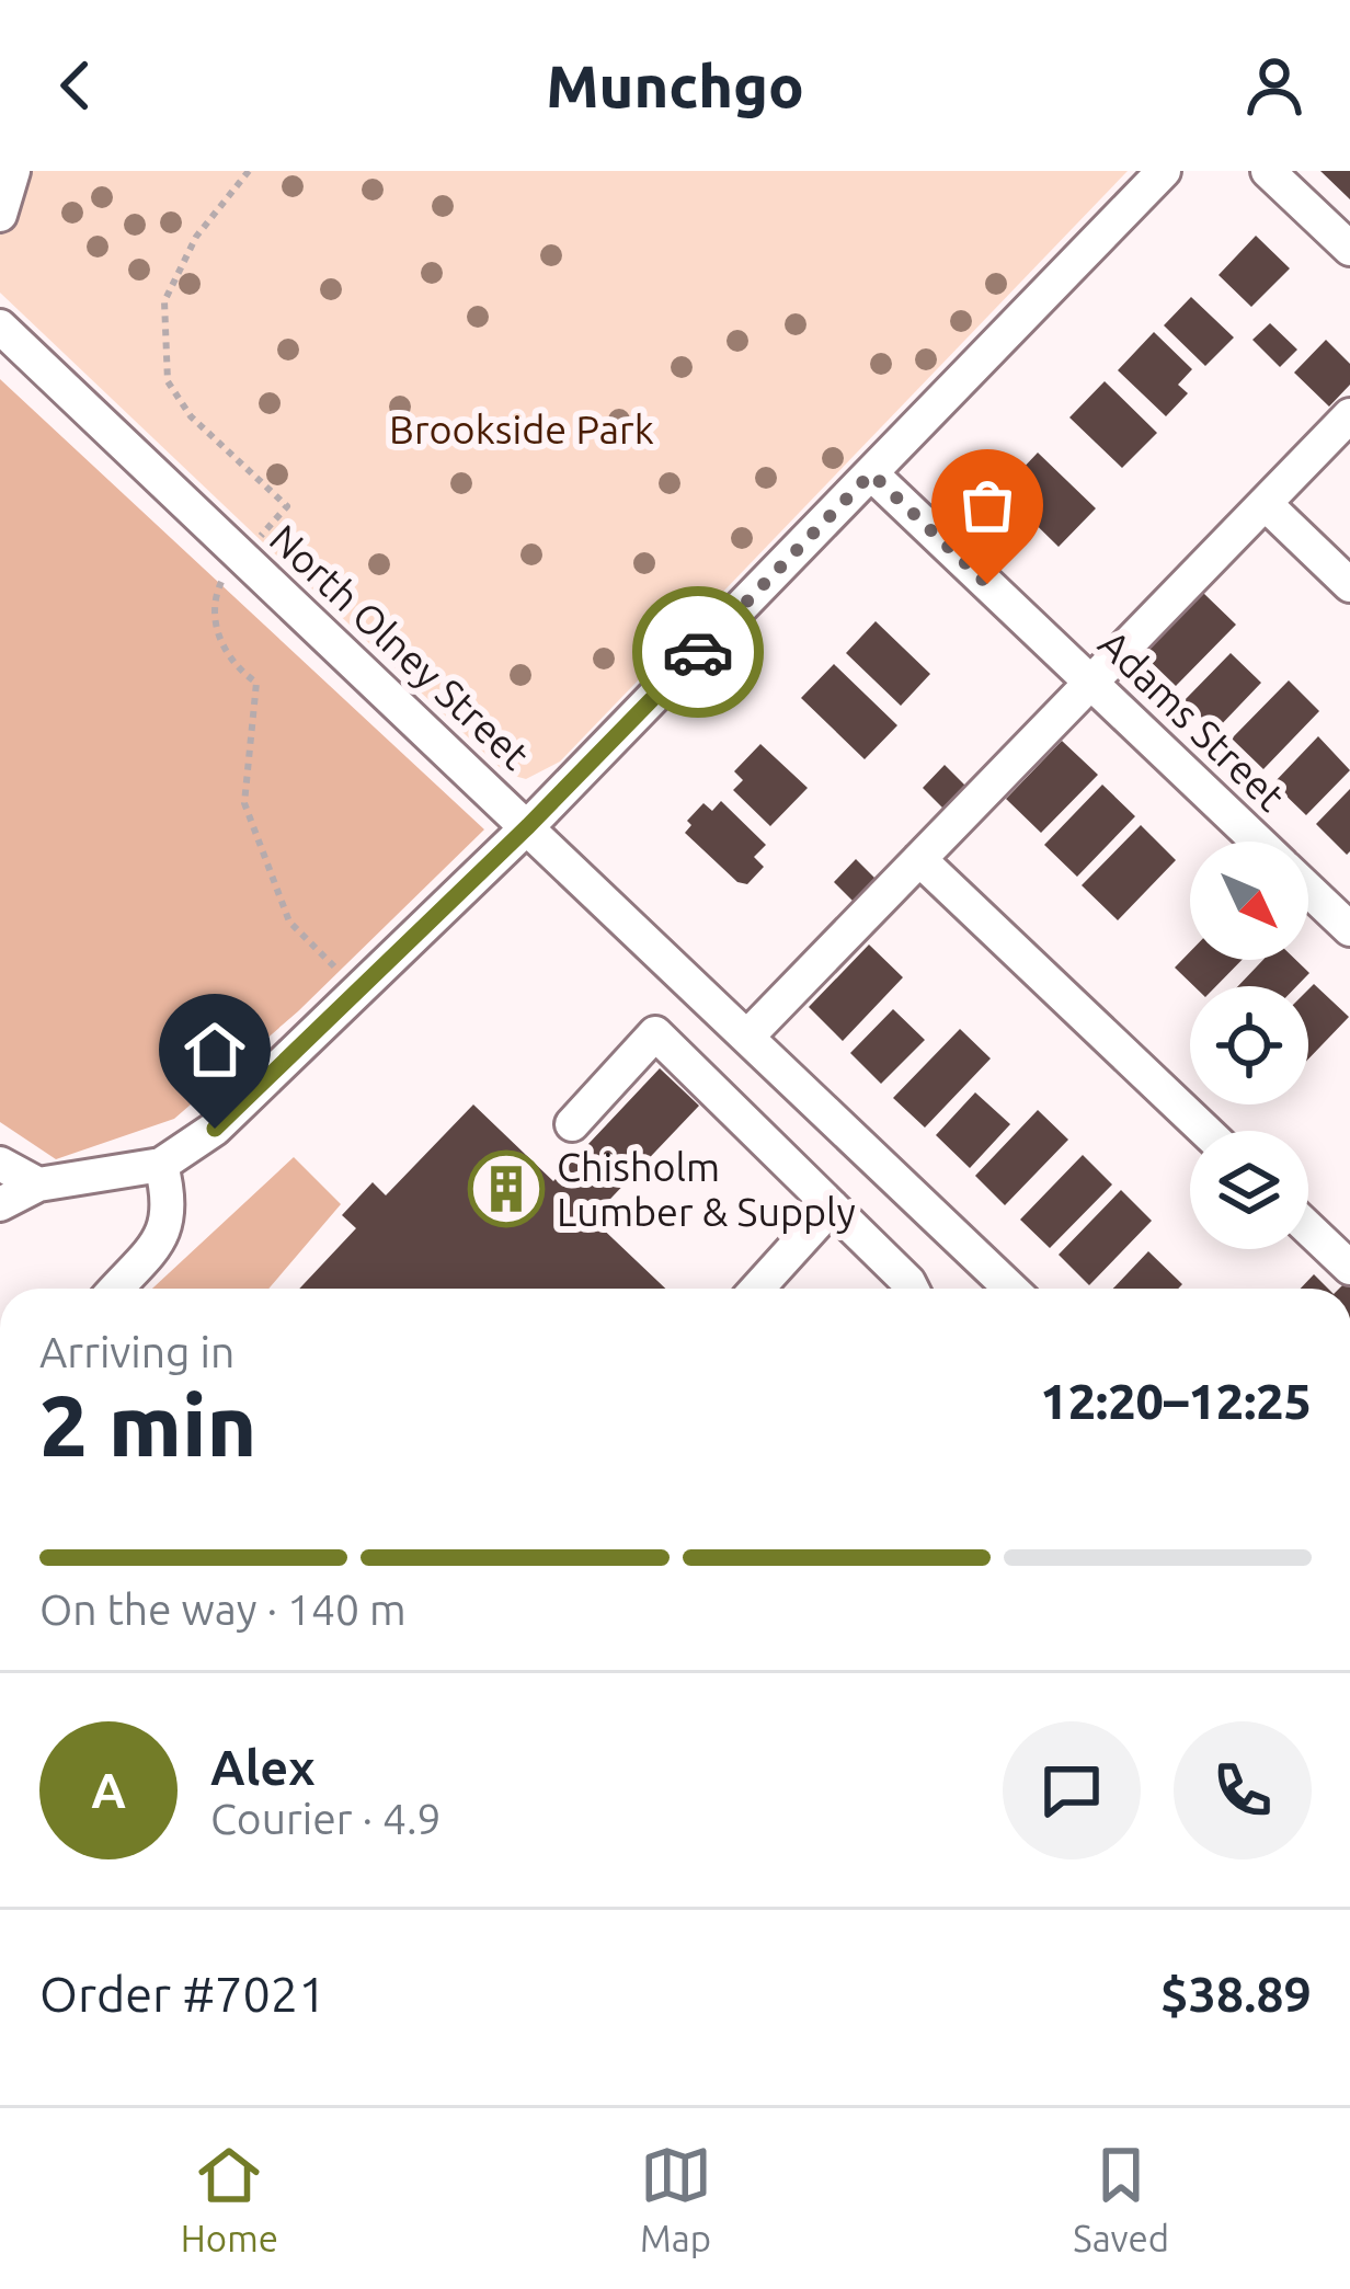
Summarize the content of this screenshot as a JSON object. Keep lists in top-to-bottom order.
{
  "streets": {
    "street": ["North Olney Street", "Adams Street"]
  },
  "parks": ["Brookside Park"],
  "places": {
    "building": ["Chisholm Lumber & Supply"]
  },
  "north": "bottom right",
  "page": {
    "header": "Munchgo",
    "heading": ["2 min", "Arriving in", "12:20–12:25"],
    "panel": [
      "Alex",
      "Courier · 4.9",
      "Order #7021",
      "$38.89"
    ],
    "bar": "On the way · 140 m",
    "round": "A",
    "tabs": ["Home", "Map", "Saved"]
  }
}
